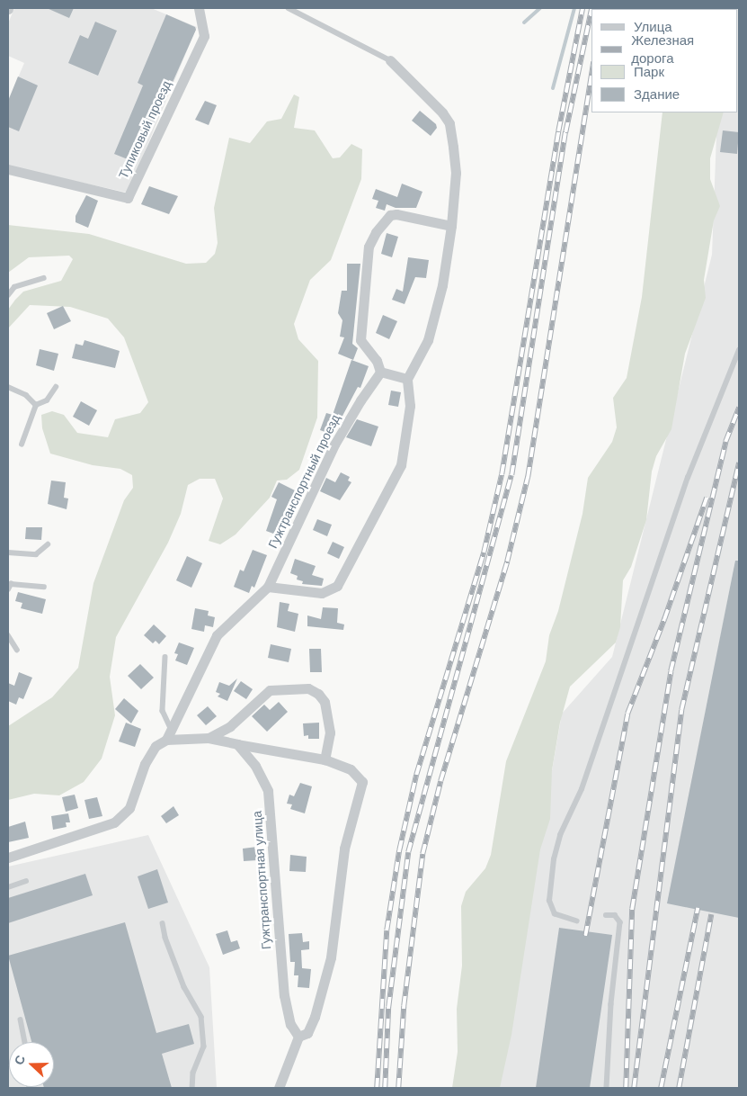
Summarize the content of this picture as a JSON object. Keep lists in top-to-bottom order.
{
  "streets": {
    "street": ["Тупиковый проезд", "Гужтранспортный проезд", "Гужтранспортная улица"]
  },
  "legend": [
    "Улица",
    "Железная дорога",
    "Парк",
    "Здание"
  ],
  "north": "left"
}
